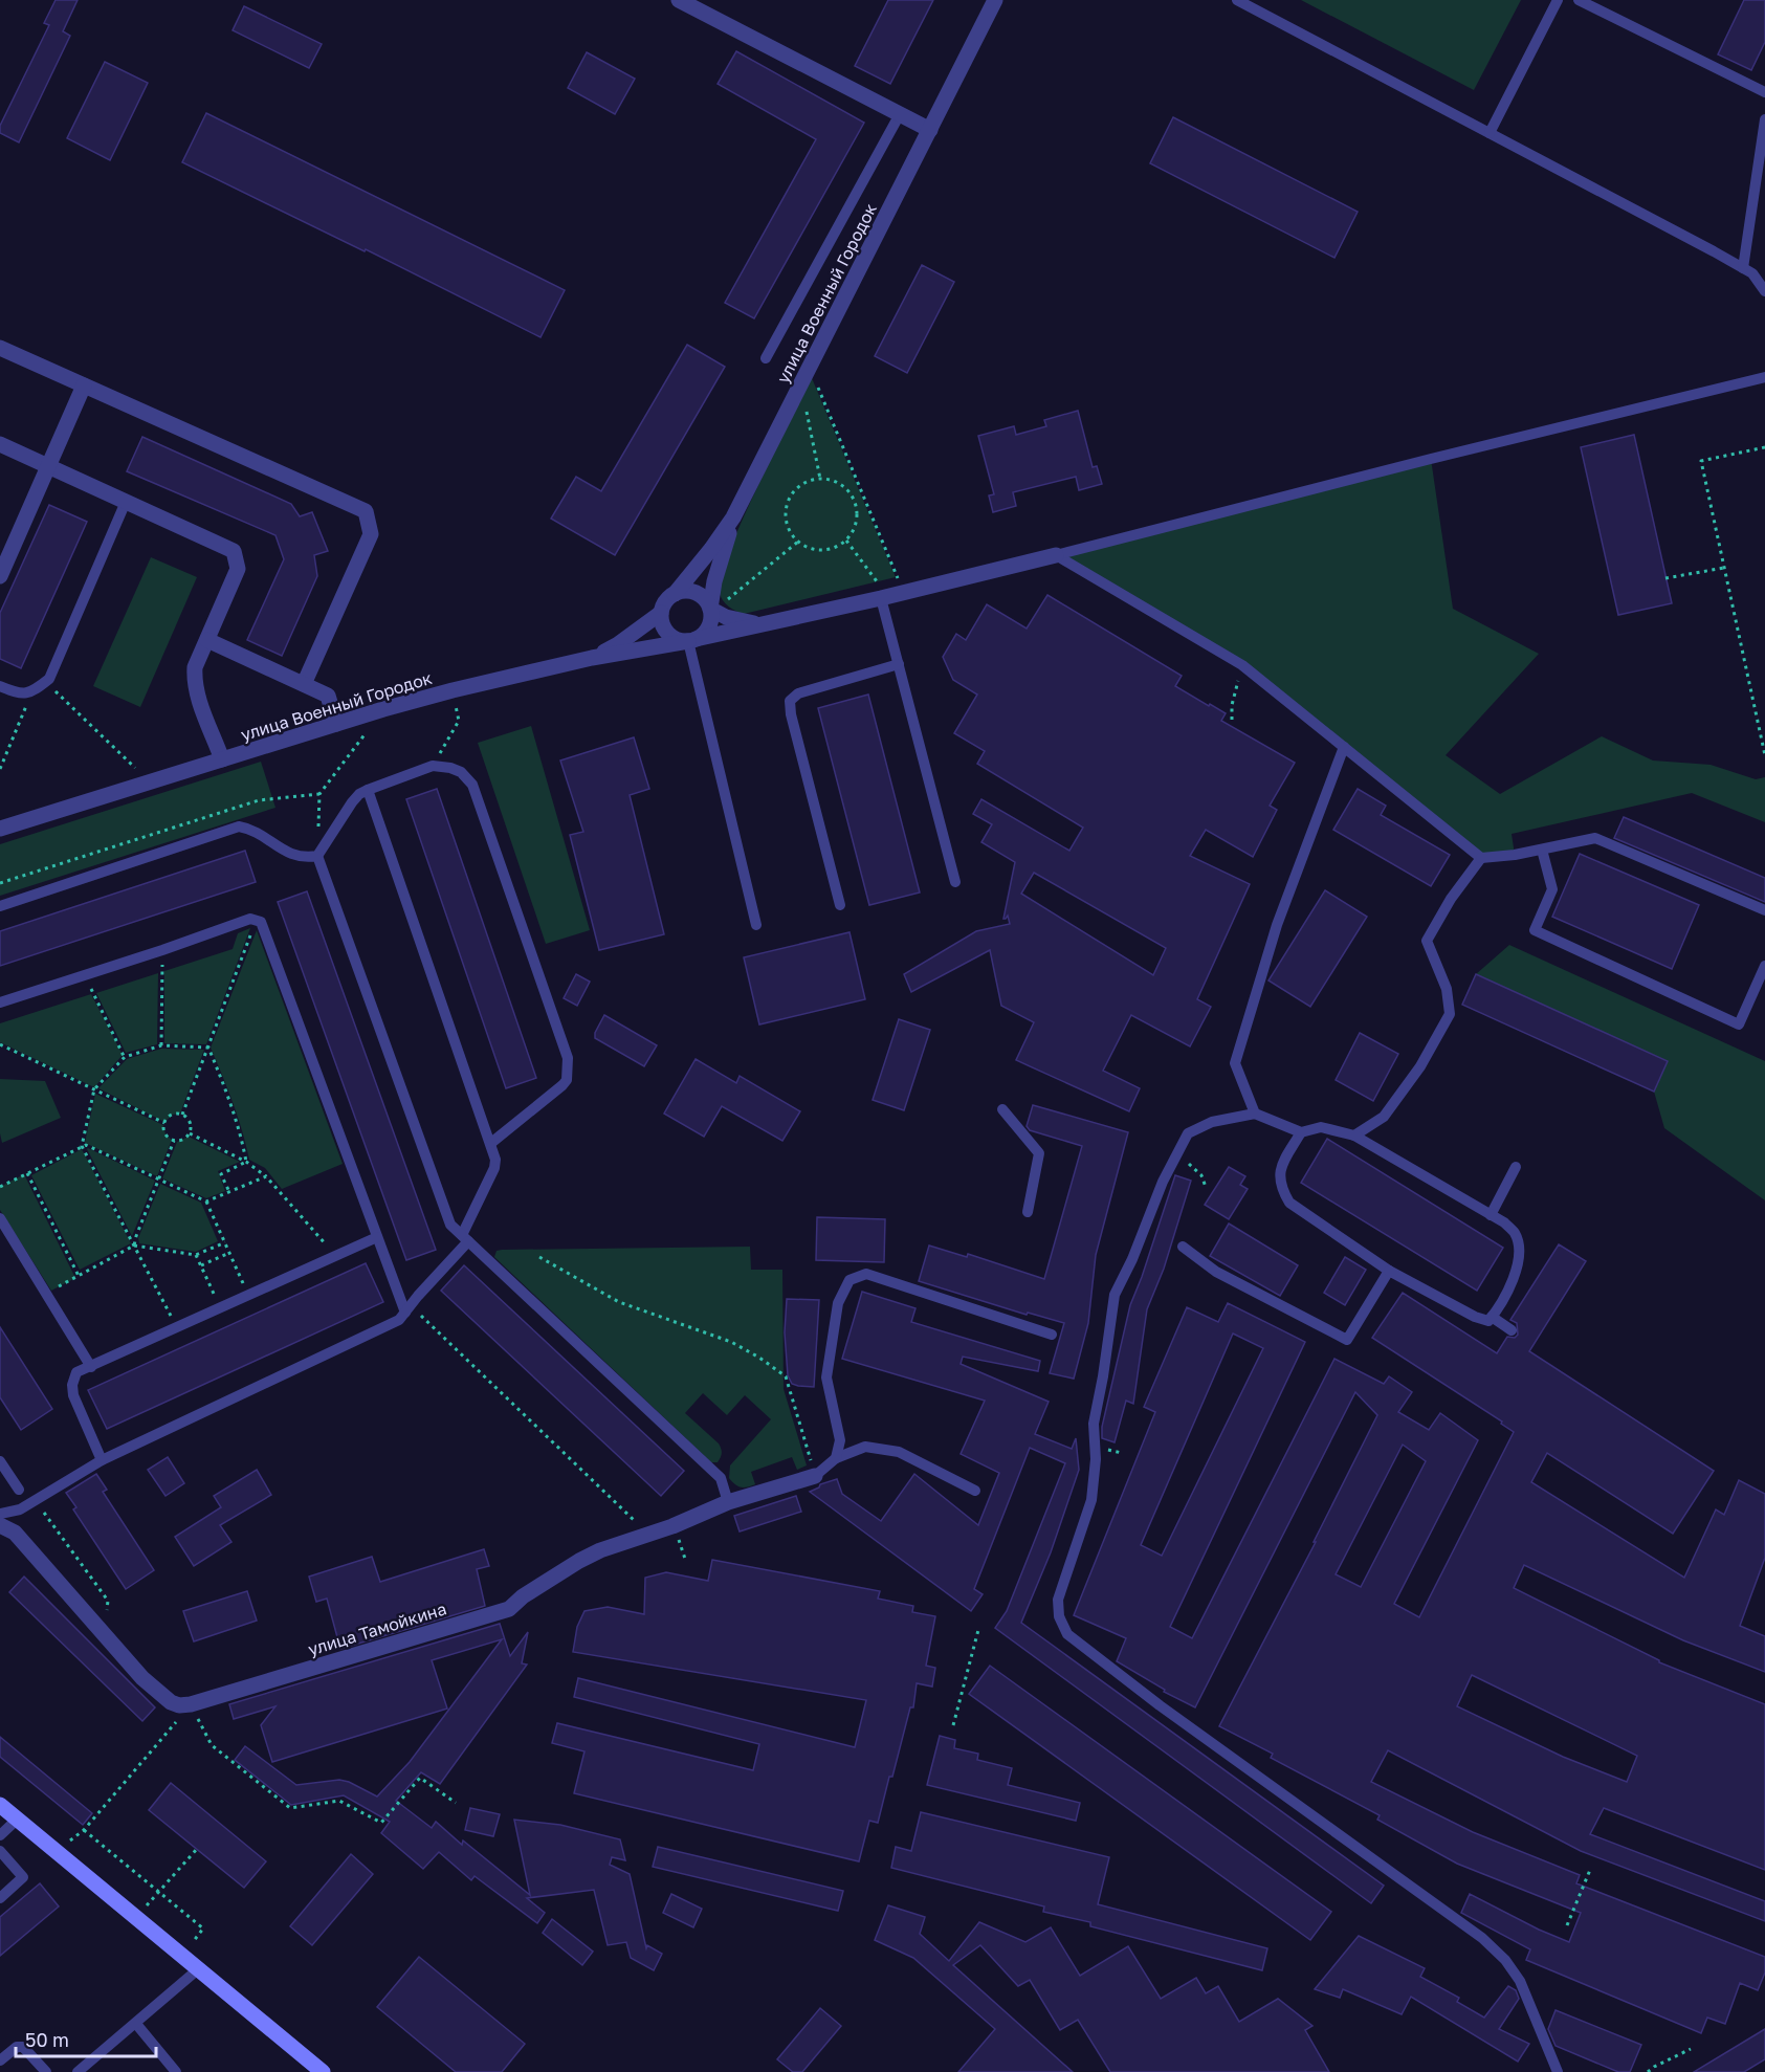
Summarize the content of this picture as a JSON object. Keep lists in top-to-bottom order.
{
  "streets": {
    "street": ["улица Военный Городок", "улица Тамойкина"]
  },
  "scale_bar": "50 m"
}
